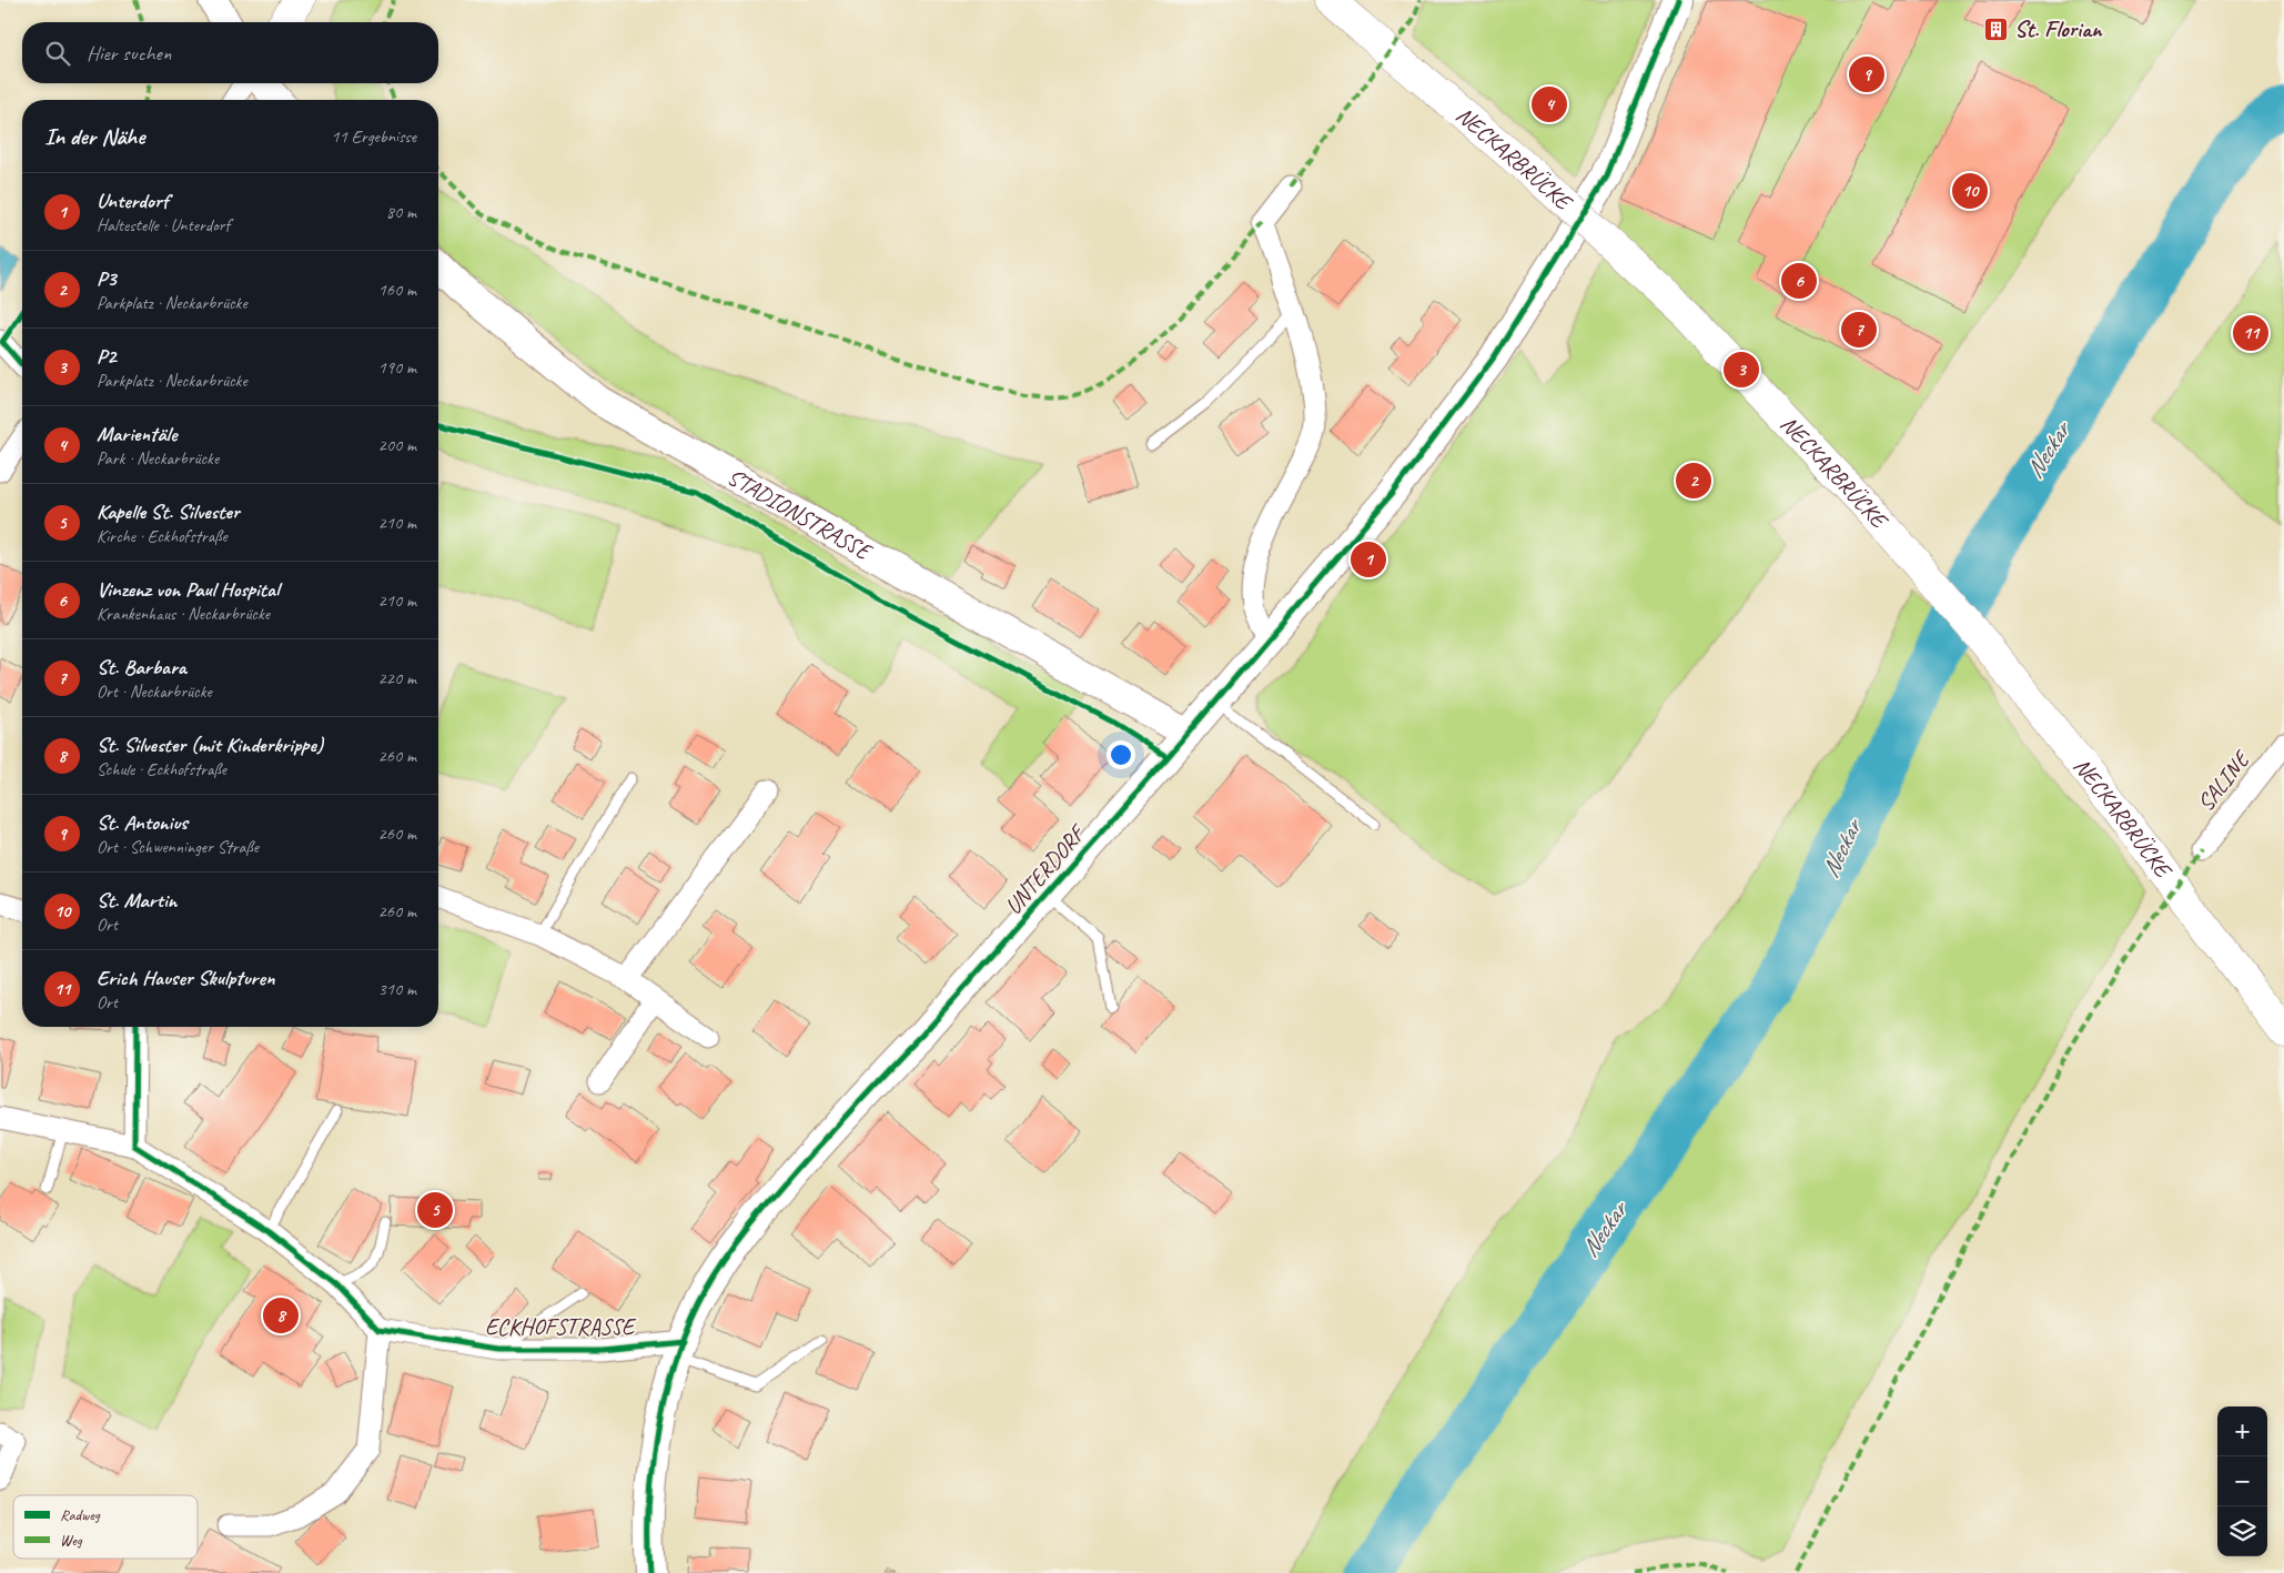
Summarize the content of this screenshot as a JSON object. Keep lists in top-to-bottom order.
{
  "streets": {
    "main road": ["NECKARBRÜCKE"],
    "street": [
      "STADIONSTRASSE",
      "SALINE",
      "UNTERDORF",
      "ECKHOFSTRASSE"
    ]
  },
  "crossings": [
    ["STADIONSTRASSE", "UNTERDORF"],
    ["UNTERDORF", "ECKHOFSTRASSE"]
  ],
  "water": ["Neckar"],
  "places": {
    "building": ["St. Florian"]
  },
  "legend": ["Radweg", "Weg"],
  "page": {
    "search": "Hier suchen",
    "pins": [
      "9",
      "4",
      "10",
      "6",
      "7",
      "11",
      "3",
      "2",
      "1",
      "5",
      "8"
    ],
    "heading": ["In der Nähe", "11 Ergebnisse"],
    "list": [
      {
        "mark": "1",
        "name": "Unterdorf",
        "note": "Haltestelle · Unterdorf",
        "value": "80 m"
      },
      {
        "mark": "2",
        "name": "P3",
        "note": "Parkplatz · Neckarbrücke",
        "value": "160 m"
      },
      {
        "mark": "3",
        "name": "P2",
        "note": "Parkplatz · Neckarbrücke",
        "value": "190 m"
      },
      {
        "mark": "4",
        "name": "Marientäle",
        "note": "Park · Neckarbrücke",
        "value": "200 m"
      },
      {
        "mark": "5",
        "name": "Kapelle St. Silvester",
        "note": "Kirche · Eckhofstraße",
        "value": "210 m"
      },
      {
        "mark": "6",
        "name": "Vinzenz von Paul Hospital",
        "note": "Krankenhaus · Neckarbrücke",
        "value": "210 m"
      },
      {
        "mark": "7",
        "name": "St. Barbara",
        "note": "Ort · Neckarbrücke",
        "value": "220 m"
      },
      {
        "mark": "8",
        "name": "St. Silvester (mit Kinderkrippe)",
        "note": "Schule · Eckhofstraße",
        "value": "260 m"
      },
      {
        "mark": "9",
        "name": "St. Antonius",
        "note": "Ort · Schwenninger Straße",
        "value": "260 m"
      },
      {
        "mark": "10",
        "name": "St. Martin",
        "note": "Ort",
        "value": "260 m"
      },
      {
        "mark": "11",
        "name": "Erich Hauser Skulpturen",
        "note": "Ort",
        "value": "310 m"
      }
    ],
    "map_buttons": ["+", "−"]
  }
}
